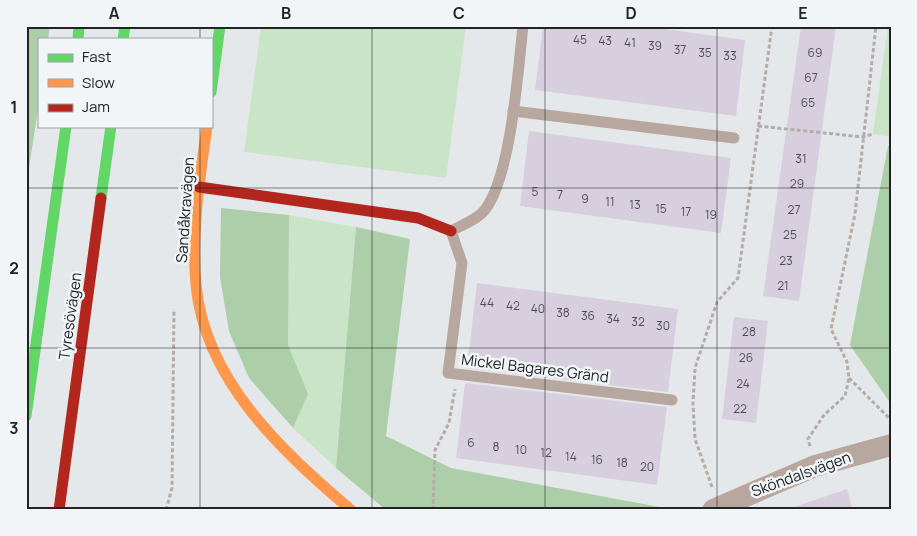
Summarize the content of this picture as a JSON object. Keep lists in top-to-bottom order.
{
  "streets": {
    "street": ["Sandåkravägen", "Tyresövägen", "Sköndalsvägen"],
    "lane": ["Mickel Bagares Gränd"]
  },
  "house_numbers": [
    "45",
    "43",
    "41",
    "39",
    "37",
    "35",
    "69",
    "33",
    "67",
    "65",
    "31",
    "29",
    "5",
    "7",
    "9",
    "11",
    "13",
    "15",
    "27",
    "17",
    "19",
    "25",
    "23",
    "21",
    "44",
    "42",
    "40",
    "38",
    "36",
    "34",
    "32",
    "30",
    "28",
    "26",
    "24",
    "22",
    "6",
    "8",
    "10",
    "12",
    "14",
    "16",
    "18",
    "20"
  ],
  "legend": ["Fast", "Slow", "Jam"],
  "grid": {
    "columns": [
      "A",
      "B",
      "C",
      "D",
      "E"
    ],
    "rows": ["1", "2", "3"]
  }
}
